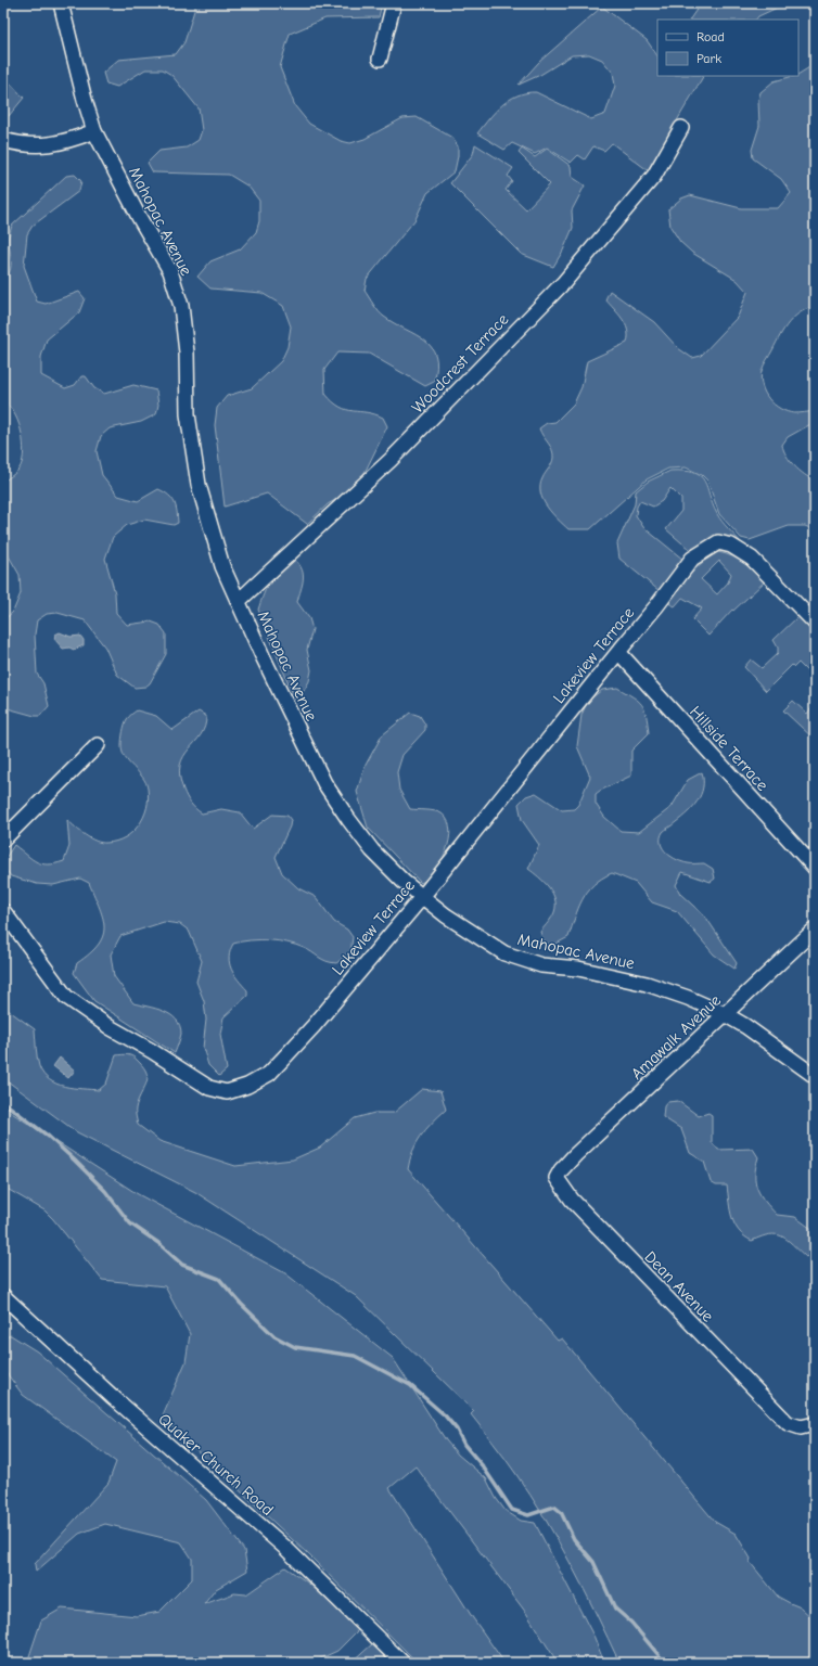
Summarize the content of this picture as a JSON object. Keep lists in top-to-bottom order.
{
  "streets": {
    "street": [
      "Mahopac Avenue",
      "Woodcrest Terrace",
      "Lakeview Terrace",
      "Hillside Terrace",
      "Amawalk Avenue",
      "Dean Avenue",
      "Quaker Church Road"
    ]
  },
  "crossings": [
    ["Mahopac Avenue", "Woodcrest Terrace"],
    ["Mahopac Avenue", "Lakeview Terrace"],
    ["Mahopac Avenue", "Amawalk Avenue"],
    ["Lakeview Terrace", "Hillside Terrace"],
    ["Amawalk Avenue", "Dean Avenue"]
  ],
  "legend": ["Road", "Park"]
}
